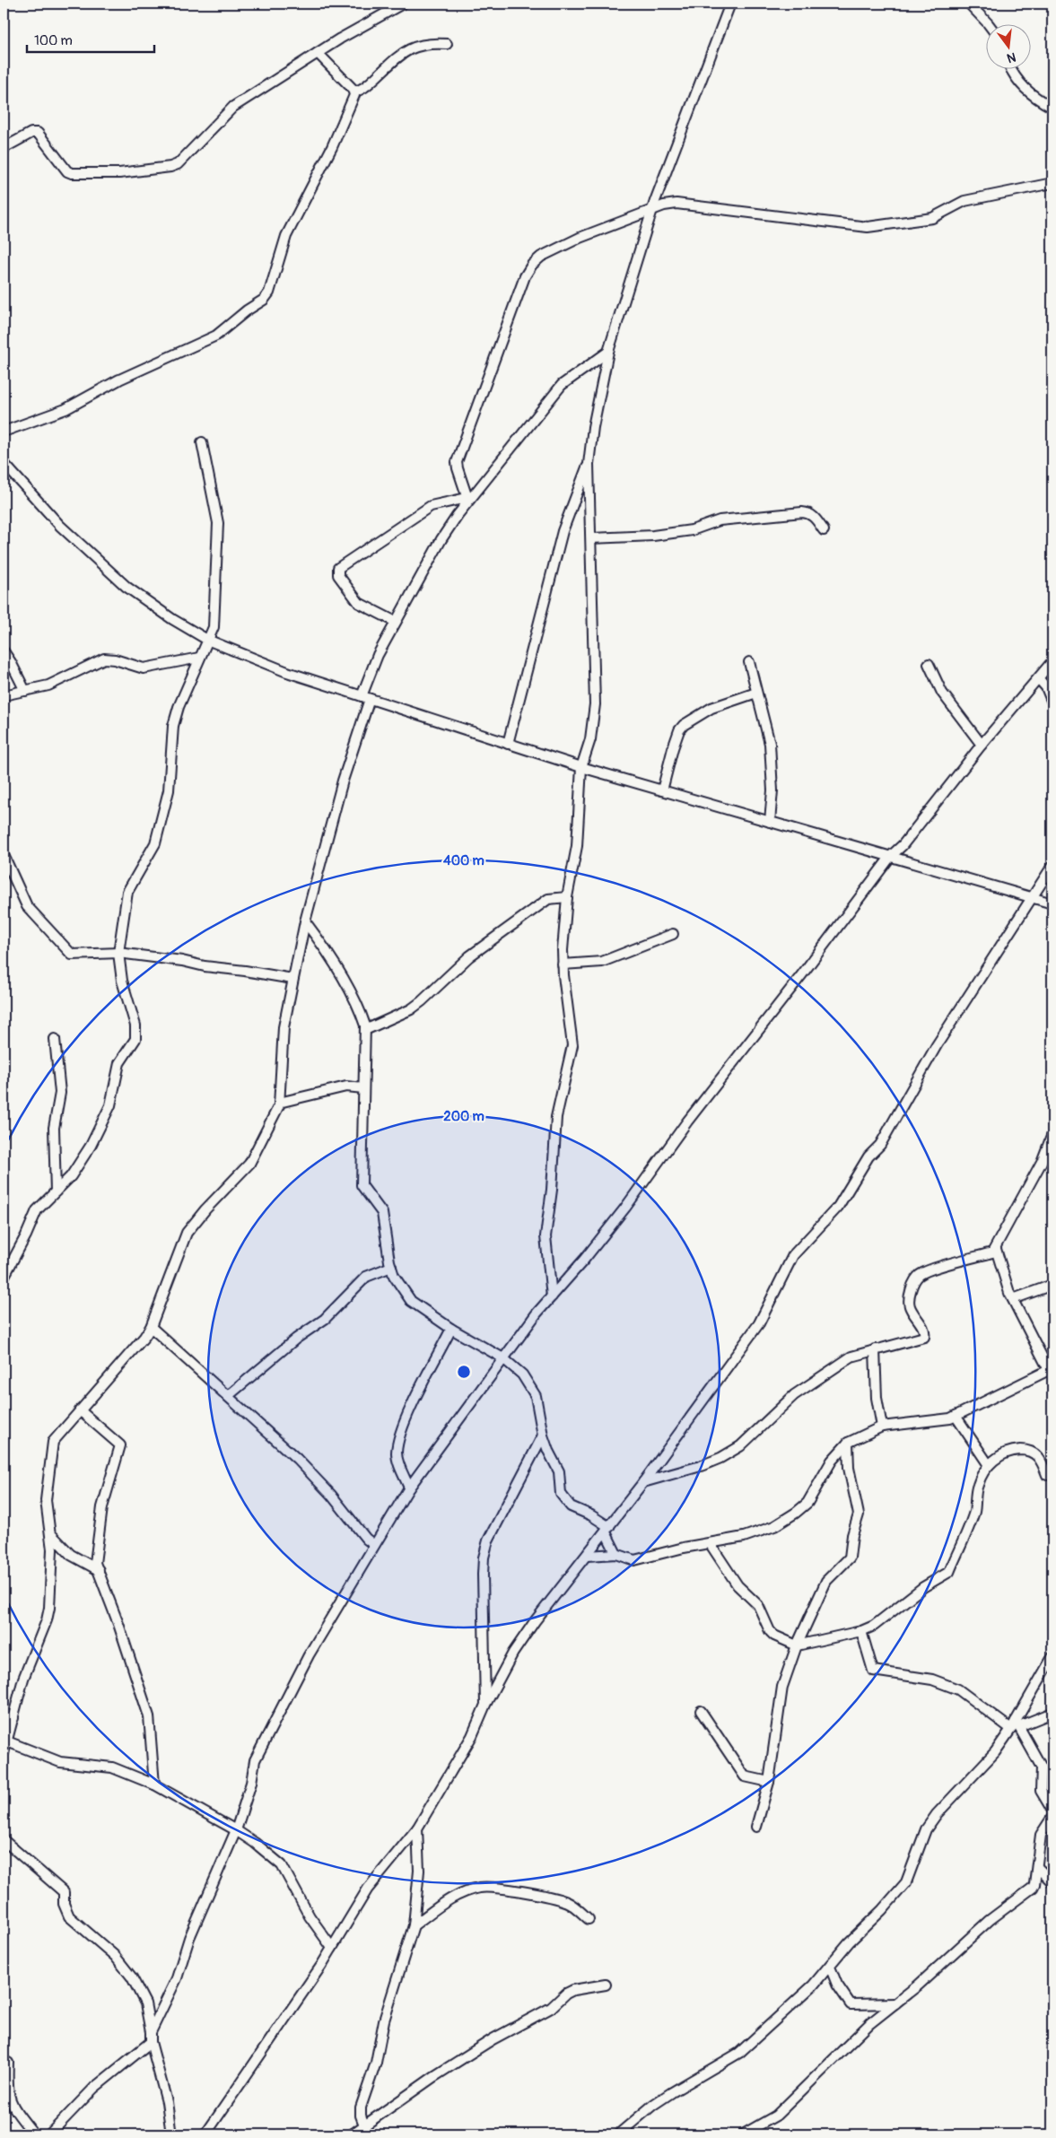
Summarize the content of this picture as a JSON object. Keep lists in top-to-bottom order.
{
  "scale_bar": "100 m",
  "north": "bottom",
  "rings": ["400 m", "200 m"]
}
